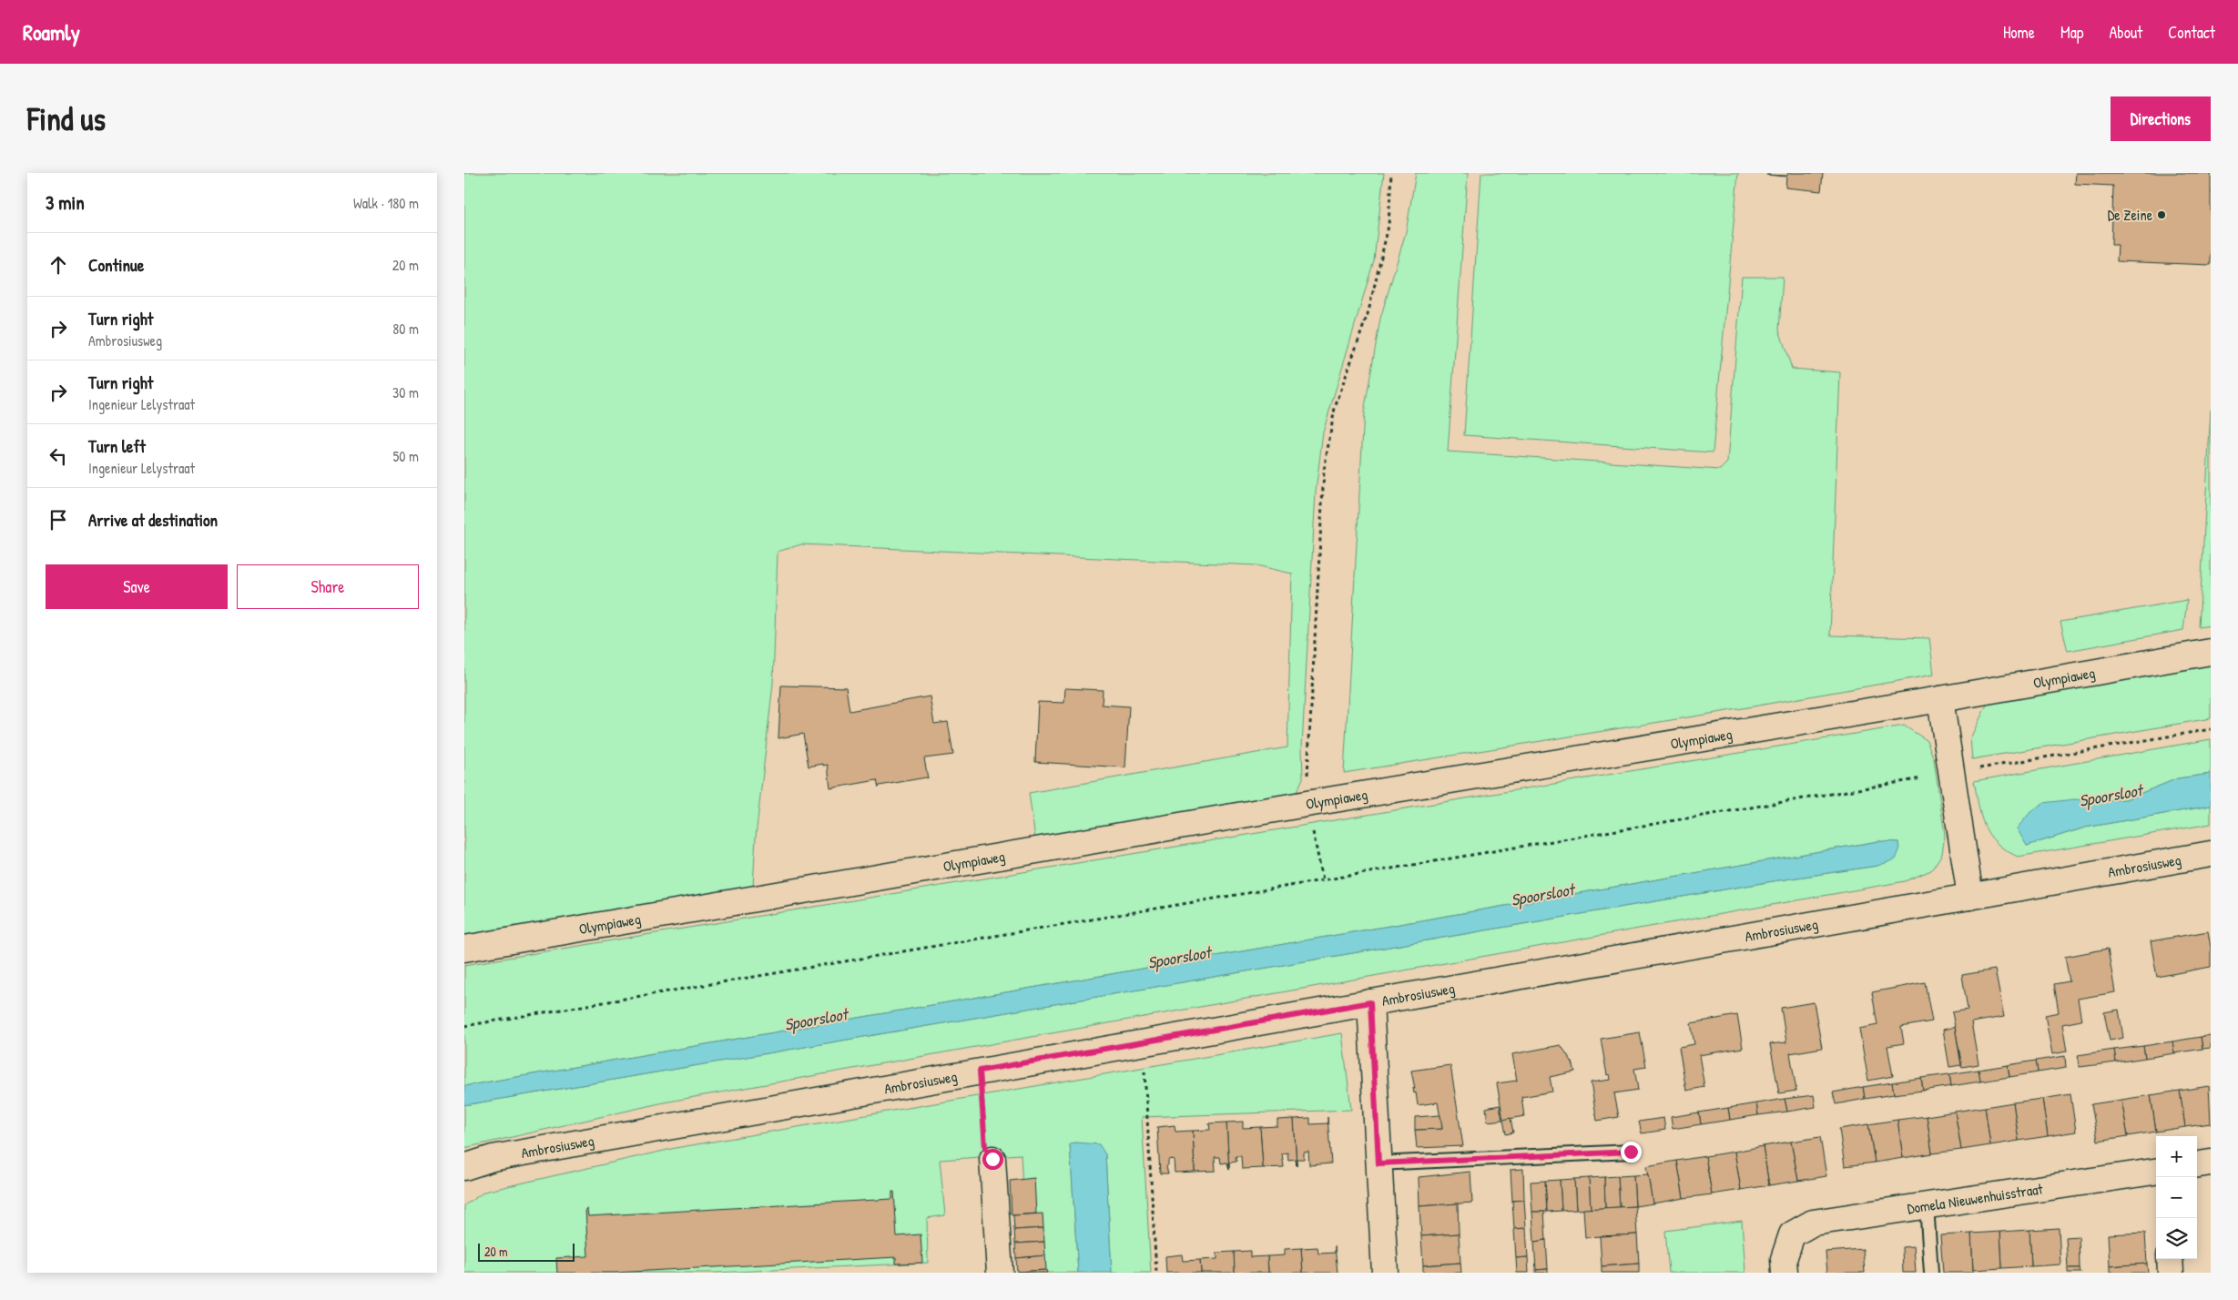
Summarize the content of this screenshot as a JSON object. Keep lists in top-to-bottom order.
{
  "streets": {
    "street": ["Olympiaweg", "Ambrosiusweg", "Domela Nieuwenhuisstraat"]
  },
  "water": ["Spoorsloot"],
  "places": ["De Zeine"],
  "scale_bar": "20 m",
  "page": {
    "header": "Roamly",
    "nav": [
      "Home",
      "Map",
      "About",
      "Contact"
    ],
    "buttons": [
      "Directions",
      ["Save", "Share"]
    ],
    "title": "Find us",
    "heading": ["3 min", "Walk · 180 m"],
    "list": [
      ["Continue", "20 m"],
      ["Turn right", "Ambrosiusweg", "80 m"],
      ["Turn right", "Ingenieur Lelystraat", "30 m"],
      ["Turn left", "Ingenieur Lelystraat", "50 m"],
      "Arrive at destination"
    ],
    "map_buttons": ["+", "−"],
    "scale": "20 m"
  }
}
